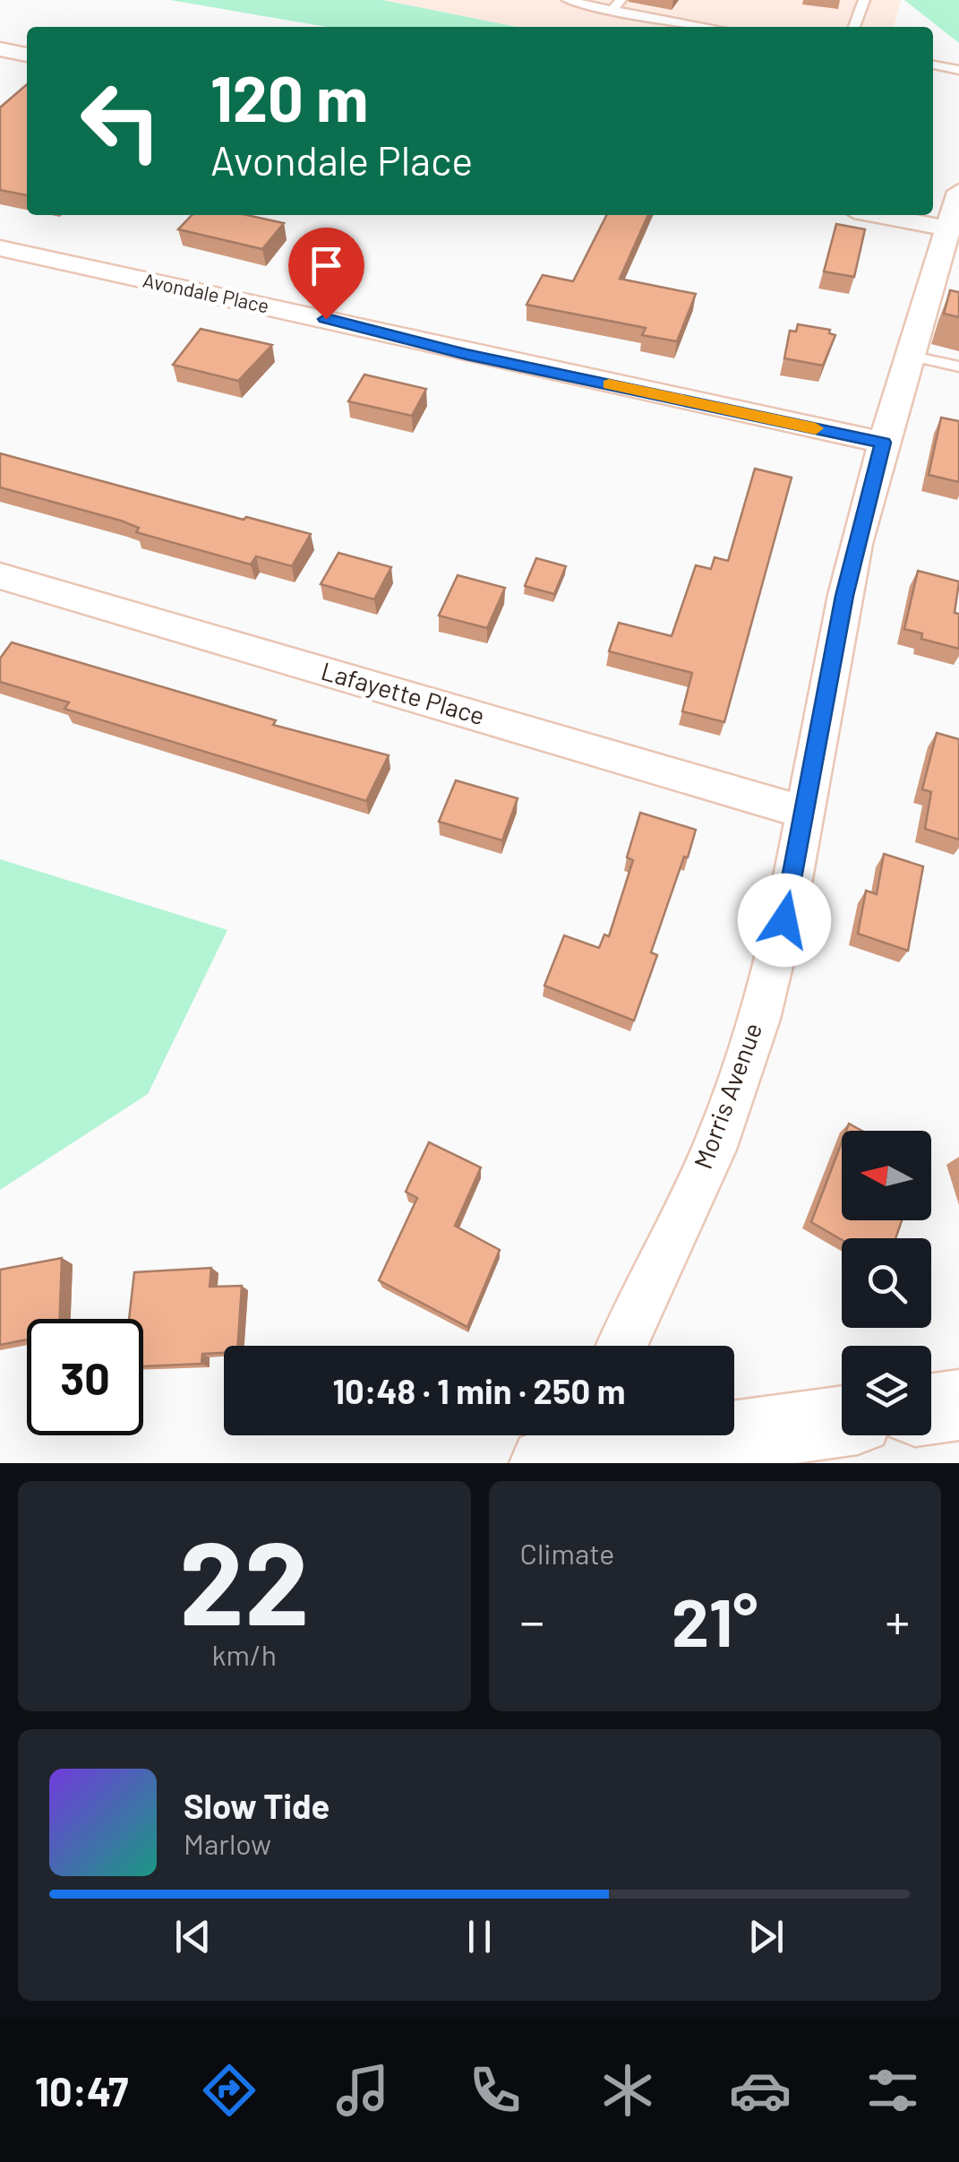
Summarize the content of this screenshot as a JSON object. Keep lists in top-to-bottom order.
{
  "streets": {
    "street": ["Avondale Place", "Lafayette Place", "Morris Avenue"]
  },
  "crossings": [
    ["Avondale Place", "Morris Avenue"],
    ["Lafayette Place", "Morris Avenue"]
  ],
  "north": "left",
  "page": {
    "turn": ["120 m", "Avondale Place"],
    "limit": "30",
    "trip": "10:48 · 1 min · 250 m",
    "tile": [
      ["22", "km/h"],
      "Climate"
    ],
    "heat": ["−", "21°", "+"],
    "song": ["Slow Tide", "Marlow"],
    "tabs": "10:47"
  }
}
